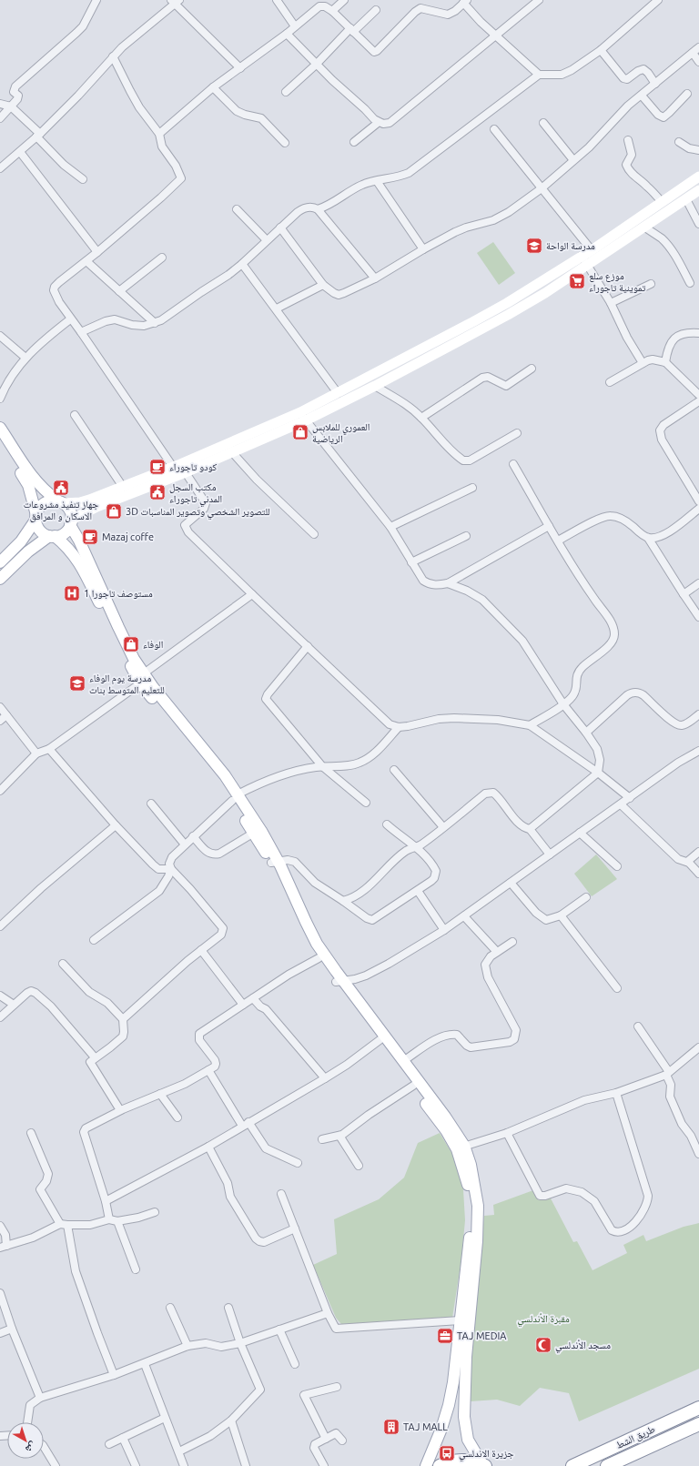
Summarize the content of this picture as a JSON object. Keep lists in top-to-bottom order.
{
  "streets": {
    "highway": ["طريق الشط"]
  },
  "parks": ["مقبرة الأندلسي"],
  "places": {
    "school or university": ["مدرسة الواحة", "مدرسة يوم الوفاء للتعليم المتوسط بنات"],
    "supermarket": ["موزع سلع تموينية تاجوراء"],
    "shop": ["العموري للملابس الرياضية", "3D للتصوير الشخصي وتصوير المناسبات", "الوفاء"],
    "cafe": ["كودو تاجوراء", "Mazaj coffe"],
    "public building": ["جهاز تنفيذ مشروعات الاسكان و المرافق", "مكتب السجل المدني تاجوراء"],
    "hospital": ["مستوصف تاجورا 1"],
    "office": ["TAJ MEDIA"],
    "mosque": ["مسجد الأندلسي"],
    "building": ["TAJ MALL"],
    "bus stop": ["جزيرة الاندلسي"]
  },
  "north": "bottom right"
}
